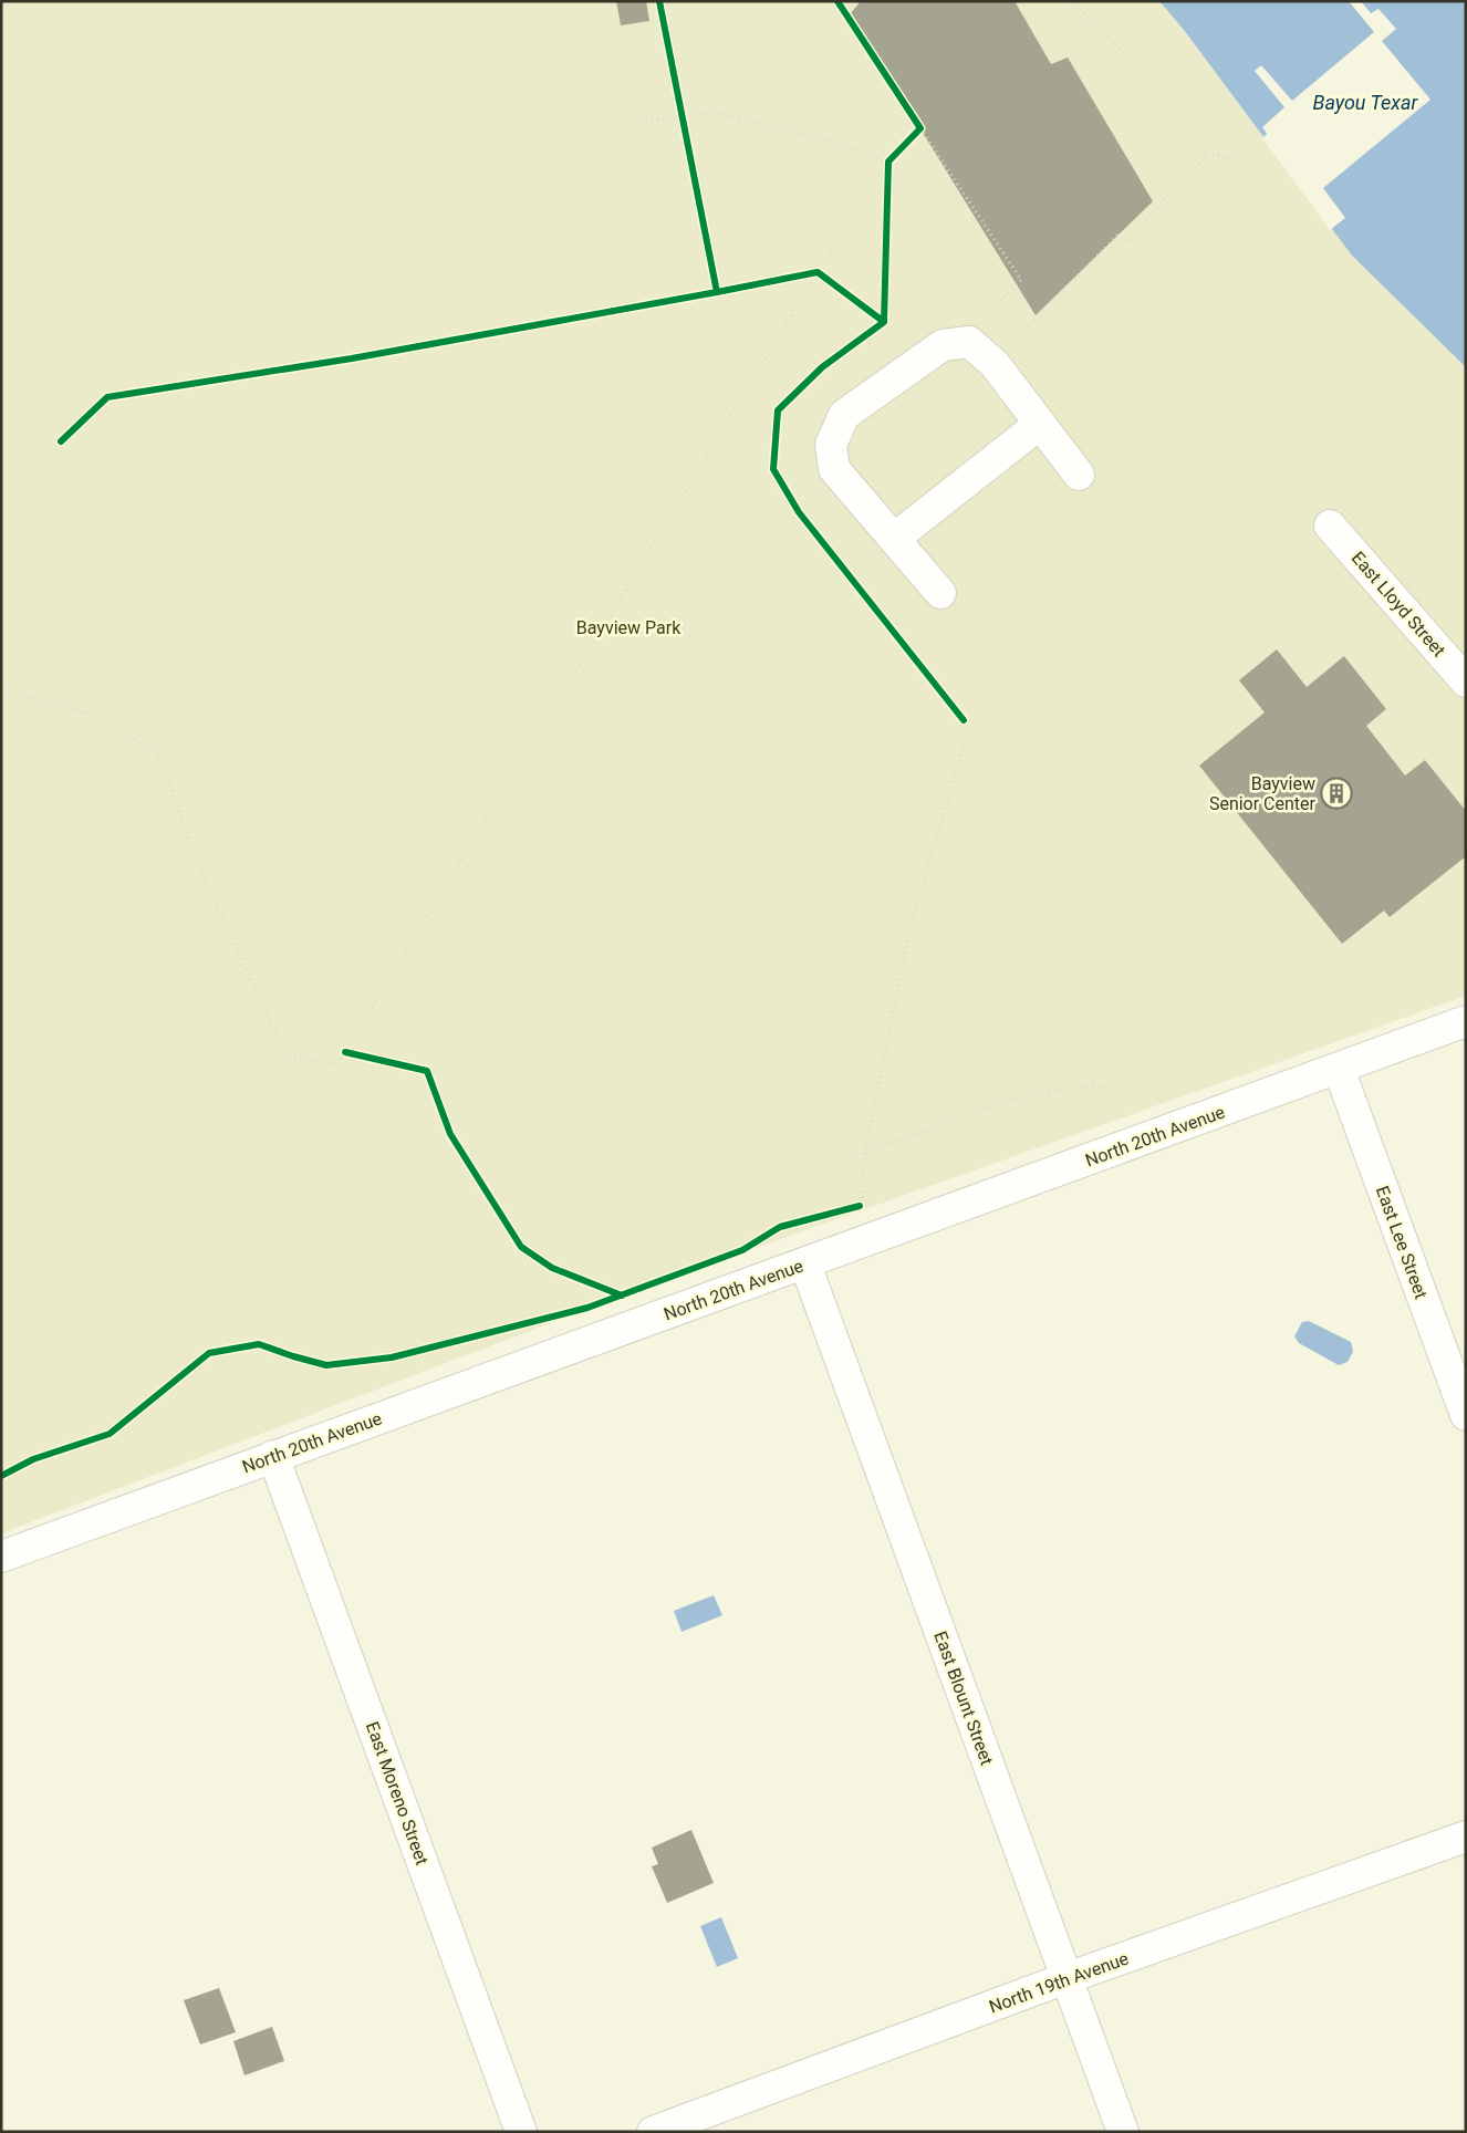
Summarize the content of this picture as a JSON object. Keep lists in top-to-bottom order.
{
  "streets": {
    "street": [
      "East Lloyd Street",
      "North 20th Avenue",
      "East Lee Street",
      "East Blount Street",
      "East Moreno Street",
      "North 19th Avenue"
    ]
  },
  "crossings": [
    ["North 20th Avenue", "East Lee Street"],
    ["North 20th Avenue", "East Blount Street"],
    ["North 20th Avenue", "East Moreno Street"],
    ["East Blount Street", "North 19th Avenue"]
  ],
  "water": ["Bayou Texar"],
  "parks": ["Bayview Park"],
  "places": {
    "building": ["Bayview Senior Center"]
  }
}
